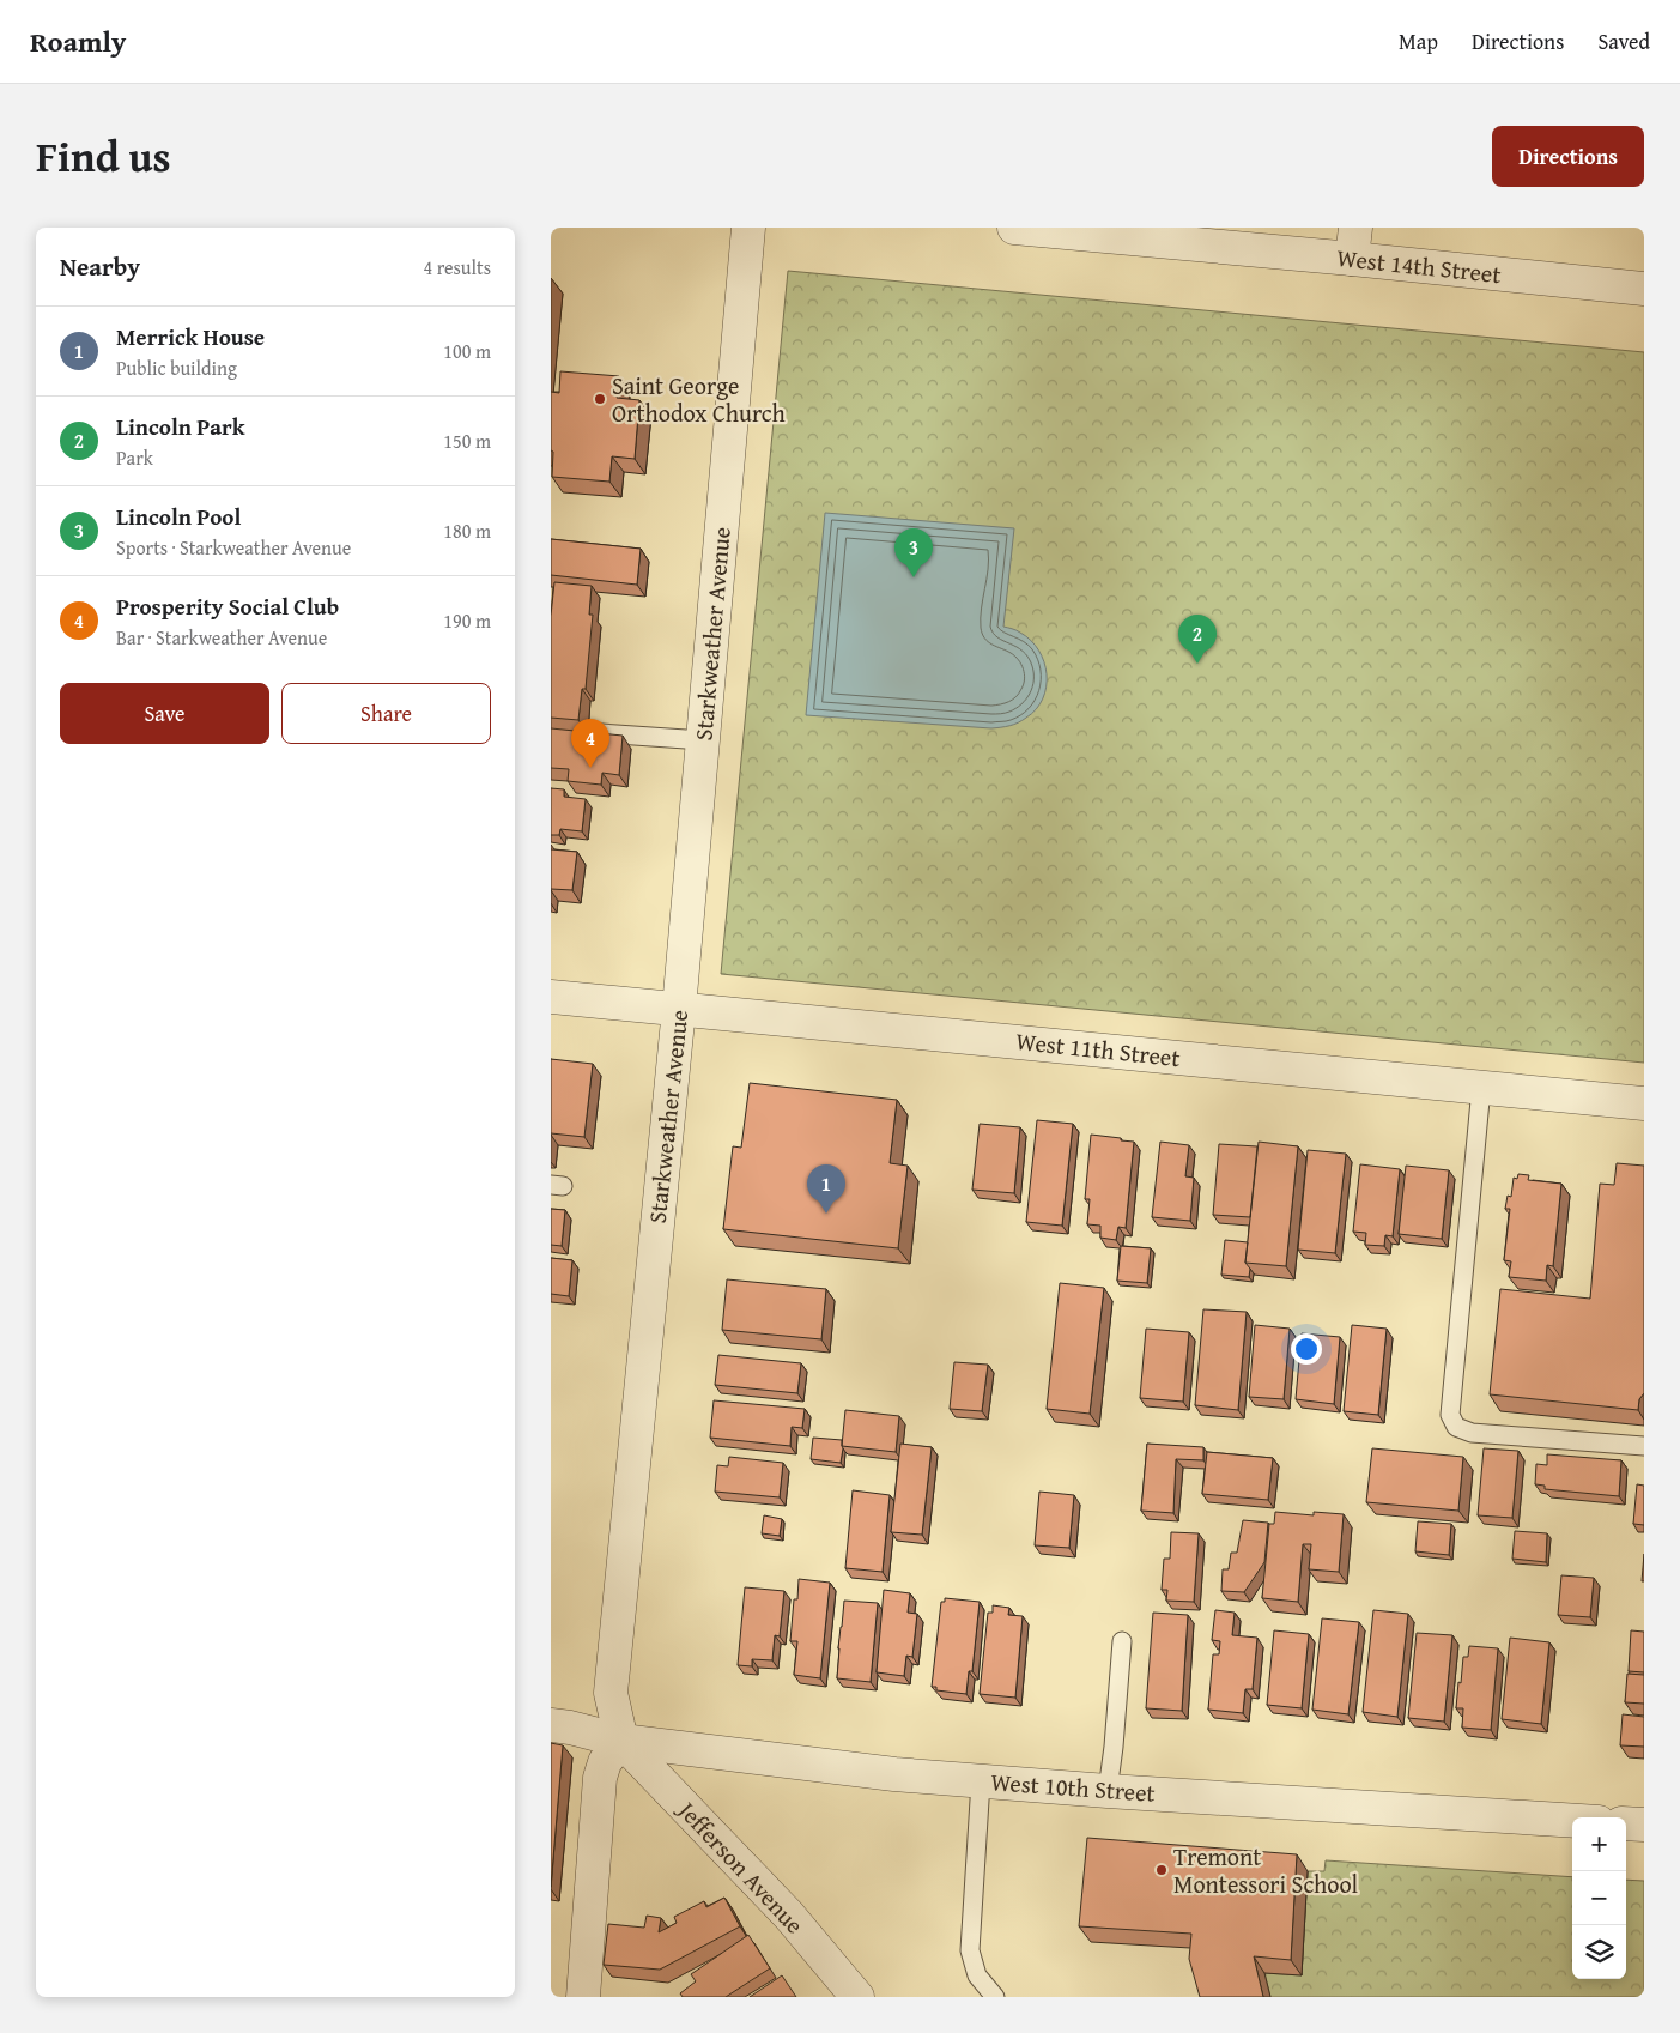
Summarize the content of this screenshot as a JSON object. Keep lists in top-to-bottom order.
{
  "streets": {
    "street": [
      "West 14th Street",
      "Starkweather Avenue",
      "West 11th Street",
      "West 10th Street",
      "Jefferson Avenue"
    ]
  },
  "crossings": [
    ["Starkweather Avenue", "West 11th Street"],
    ["Starkweather Avenue", "West 10th Street"],
    ["Starkweather Avenue", "Jefferson Avenue"],
    ["West 10th Street", "Jefferson Avenue"]
  ],
  "places": ["Saint George Orthodox Church", "Tremont Montessori School"],
  "page": {
    "header": "Roamly",
    "nav": ["Map", "Directions", "Saved"],
    "title": "Find us",
    "buttons": [
      "Directions",
      ["Save", "Share"]
    ],
    "heading": ["Nearby", "4 results"],
    "list": [
      {
        "mark": "1",
        "name": "Merrick House",
        "note": "Public building",
        "value": "100 m"
      },
      {
        "mark": "2",
        "name": "Lincoln Park",
        "note": "Park",
        "value": "150 m"
      },
      {
        "mark": "3",
        "name": "Lincoln Pool",
        "note": "Sports · Starkweather Avenue",
        "value": "180 m"
      },
      {
        "mark": "4",
        "name": "Prosperity Social Club",
        "note": "Bar · Starkweather Avenue",
        "value": "190 m"
      }
    ],
    "pins": [
      "3",
      "2",
      "4",
      "1"
    ],
    "map_buttons": ["+", "−"]
  }
}
